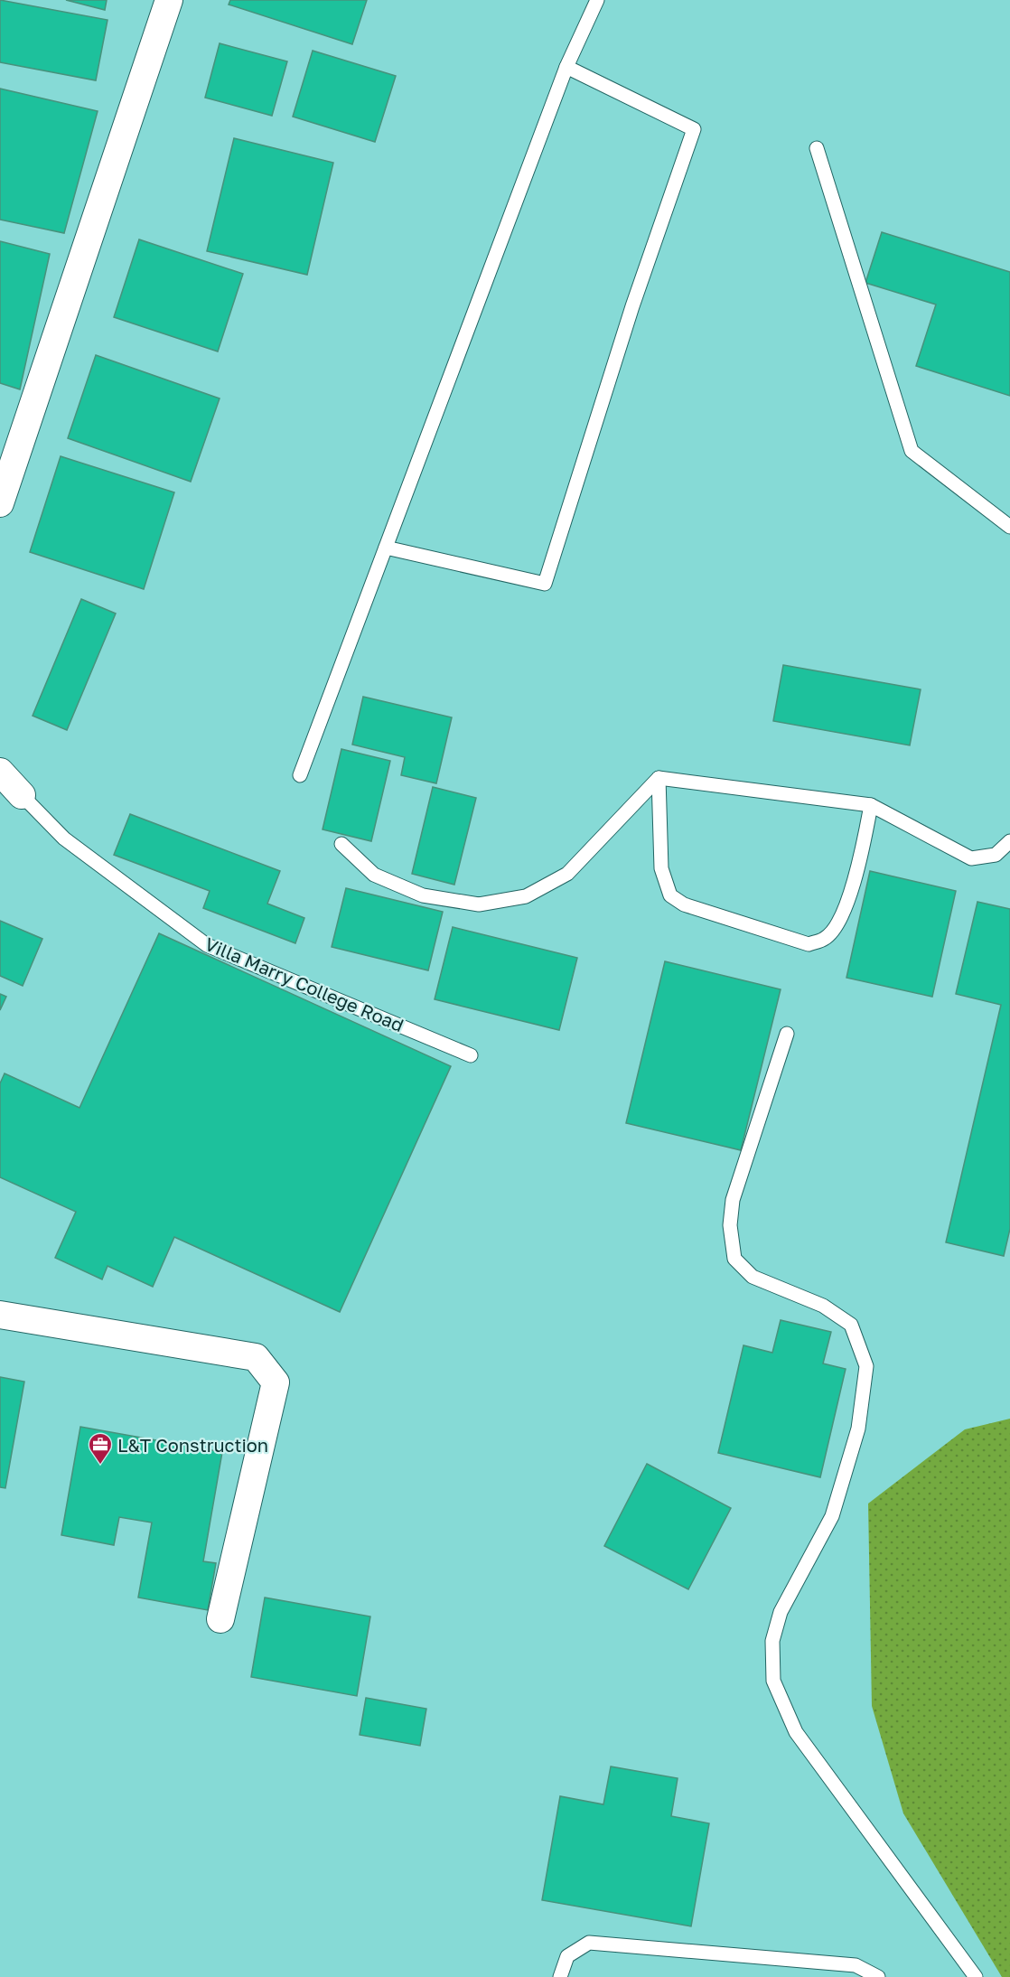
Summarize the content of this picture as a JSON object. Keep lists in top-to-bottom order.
{
  "streets": {
    "street": ["Villa Marry College Road"]
  },
  "places": {
    "office": ["L&T Construction"]
  }
}
